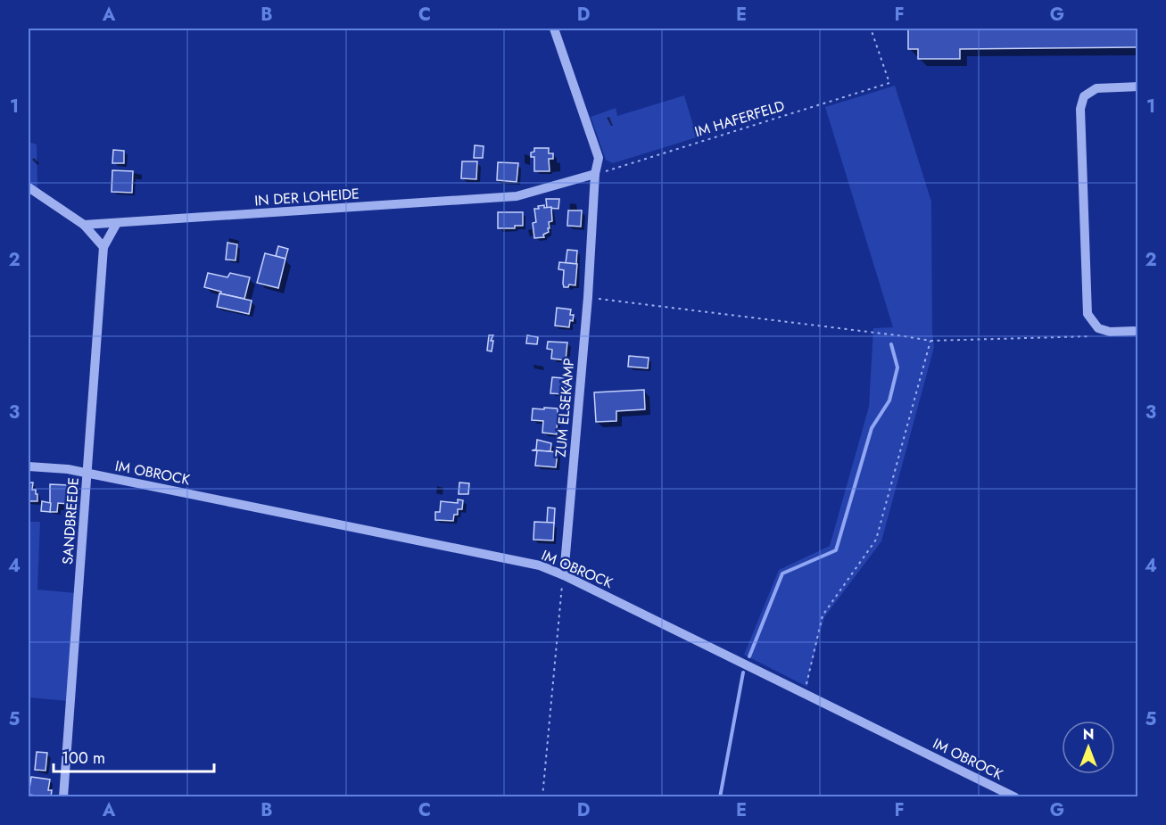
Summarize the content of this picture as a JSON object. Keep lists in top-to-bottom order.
{
  "streets": {
    "street": [
      "IN DER LOHEIDE",
      "ZUM ELSEKAMP",
      "IM OBROCK",
      "SANDBREEDE"
    ],
    "path": ["IM HAFERFELD"]
  },
  "crossings": [
    ["IM HAFERFELD", "IN DER LOHEIDE"],
    ["IM HAFERFELD", "ZUM ELSEKAMP"],
    ["IN DER LOHEIDE", "ZUM ELSEKAMP"],
    ["IN DER LOHEIDE", "SANDBREEDE"],
    ["ZUM ELSEKAMP", "IM OBROCK"],
    ["IM OBROCK", "SANDBREEDE"]
  ],
  "scale_bar": "100 m",
  "north": "top",
  "grid": {
    "columns": [
      "A",
      "B",
      "C",
      "D",
      "E",
      "F",
      "G"
    ],
    "rows": [
      "1",
      "2",
      "3",
      "4",
      "5"
    ]
  }
}
